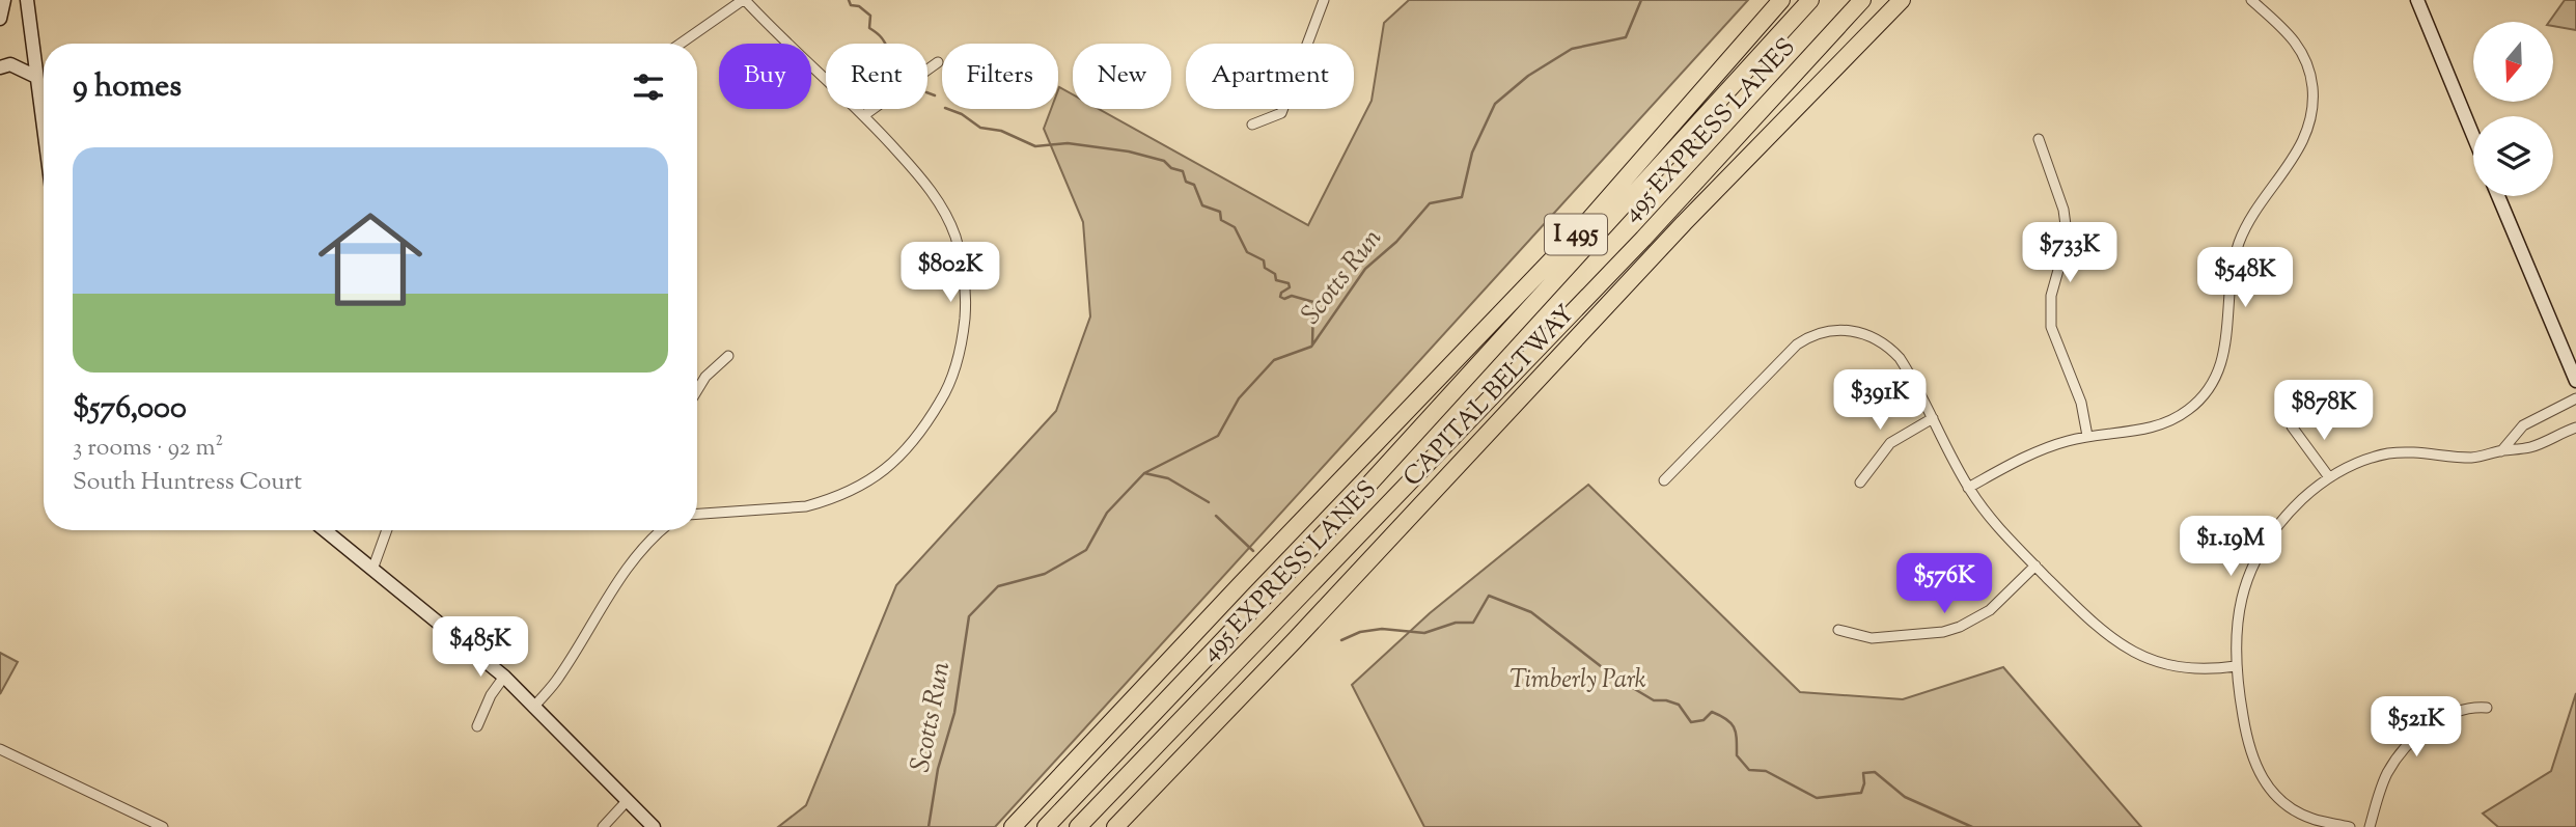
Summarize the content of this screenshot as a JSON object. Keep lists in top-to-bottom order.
{
  "streets": {
    "highway": ["495 EXPRESS LANES", "I 495", "CAPITAL BELTWAY"]
  },
  "water": ["Scotts Run"],
  "parks": ["Timberly Park"],
  "north": "bottom",
  "page": {
    "chip": [
      "Buy",
      "Rent",
      "Filters",
      "New",
      "Apartment"
    ],
    "heading": "9 homes",
    "list": [
      {
        "name": "$576,000",
        "note": "3 rooms · 92 m² · South Huntress Court"
      }
    ],
    "price": [
      "$733K",
      "$802K",
      "$548K",
      "$391K",
      "$878K",
      "$1.19M",
      "$576K",
      "$485K",
      "$521K"
    ]
  }
}
